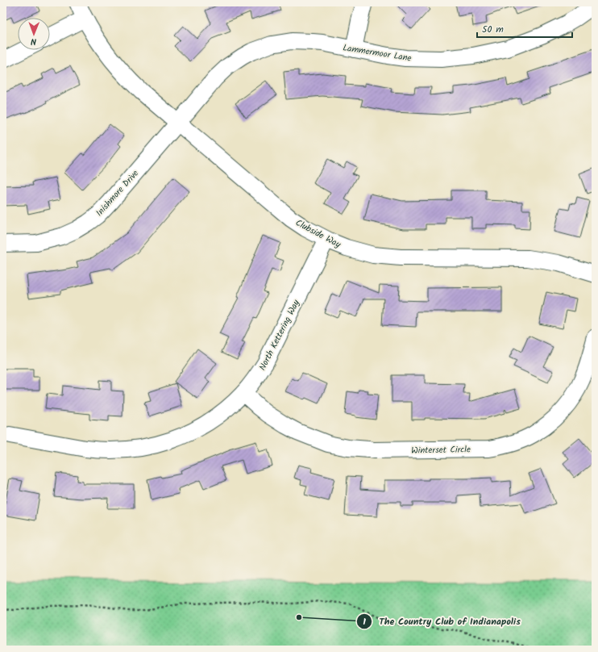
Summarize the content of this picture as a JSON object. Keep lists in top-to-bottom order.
{
  "streets": {
    "street": [
      "Lammermoor Lane",
      "Inishmore Drive",
      "Clubside Way",
      "North Kettering Way",
      "Winterset Circle"
    ]
  },
  "crossings": [
    ["Lammermoor Lane", "Inishmore Drive"],
    ["Lammermoor Lane", "Clubside Way"],
    ["Inishmore Drive", "Clubside Way"],
    ["Clubside Way", "North Kettering Way"],
    ["North Kettering Way", "Winterset Circle"]
  ],
  "places": ["The Country Club of Indianapolis"],
  "scale_bar": "50 m",
  "north": "bottom"
}
